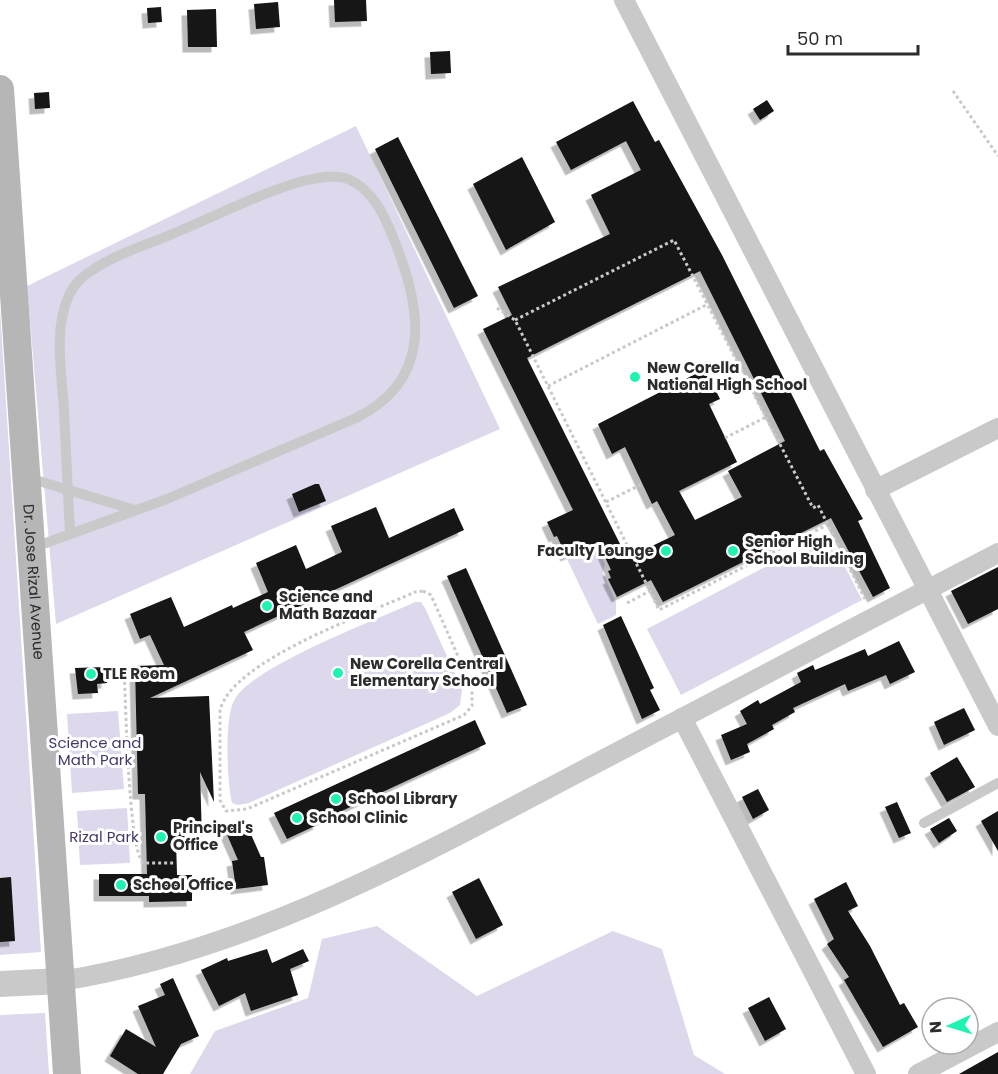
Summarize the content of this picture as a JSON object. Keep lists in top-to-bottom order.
{
  "streets": {
    "main road": ["Dr. Jose Rizal Avenue"]
  },
  "parks": ["Science and Math Park", "Rizal Park"],
  "places": [
    "New Corella National High School",
    "Faculty Lounge",
    "Senior High School Building",
    "Science and Math Bazaar",
    "New Corella Central Elementary School",
    "TLE Room",
    "School Library",
    "School Clinic",
    "Principal's Office",
    "School Office"
  ],
  "scale_bar": "50 m",
  "north": "left"
}
